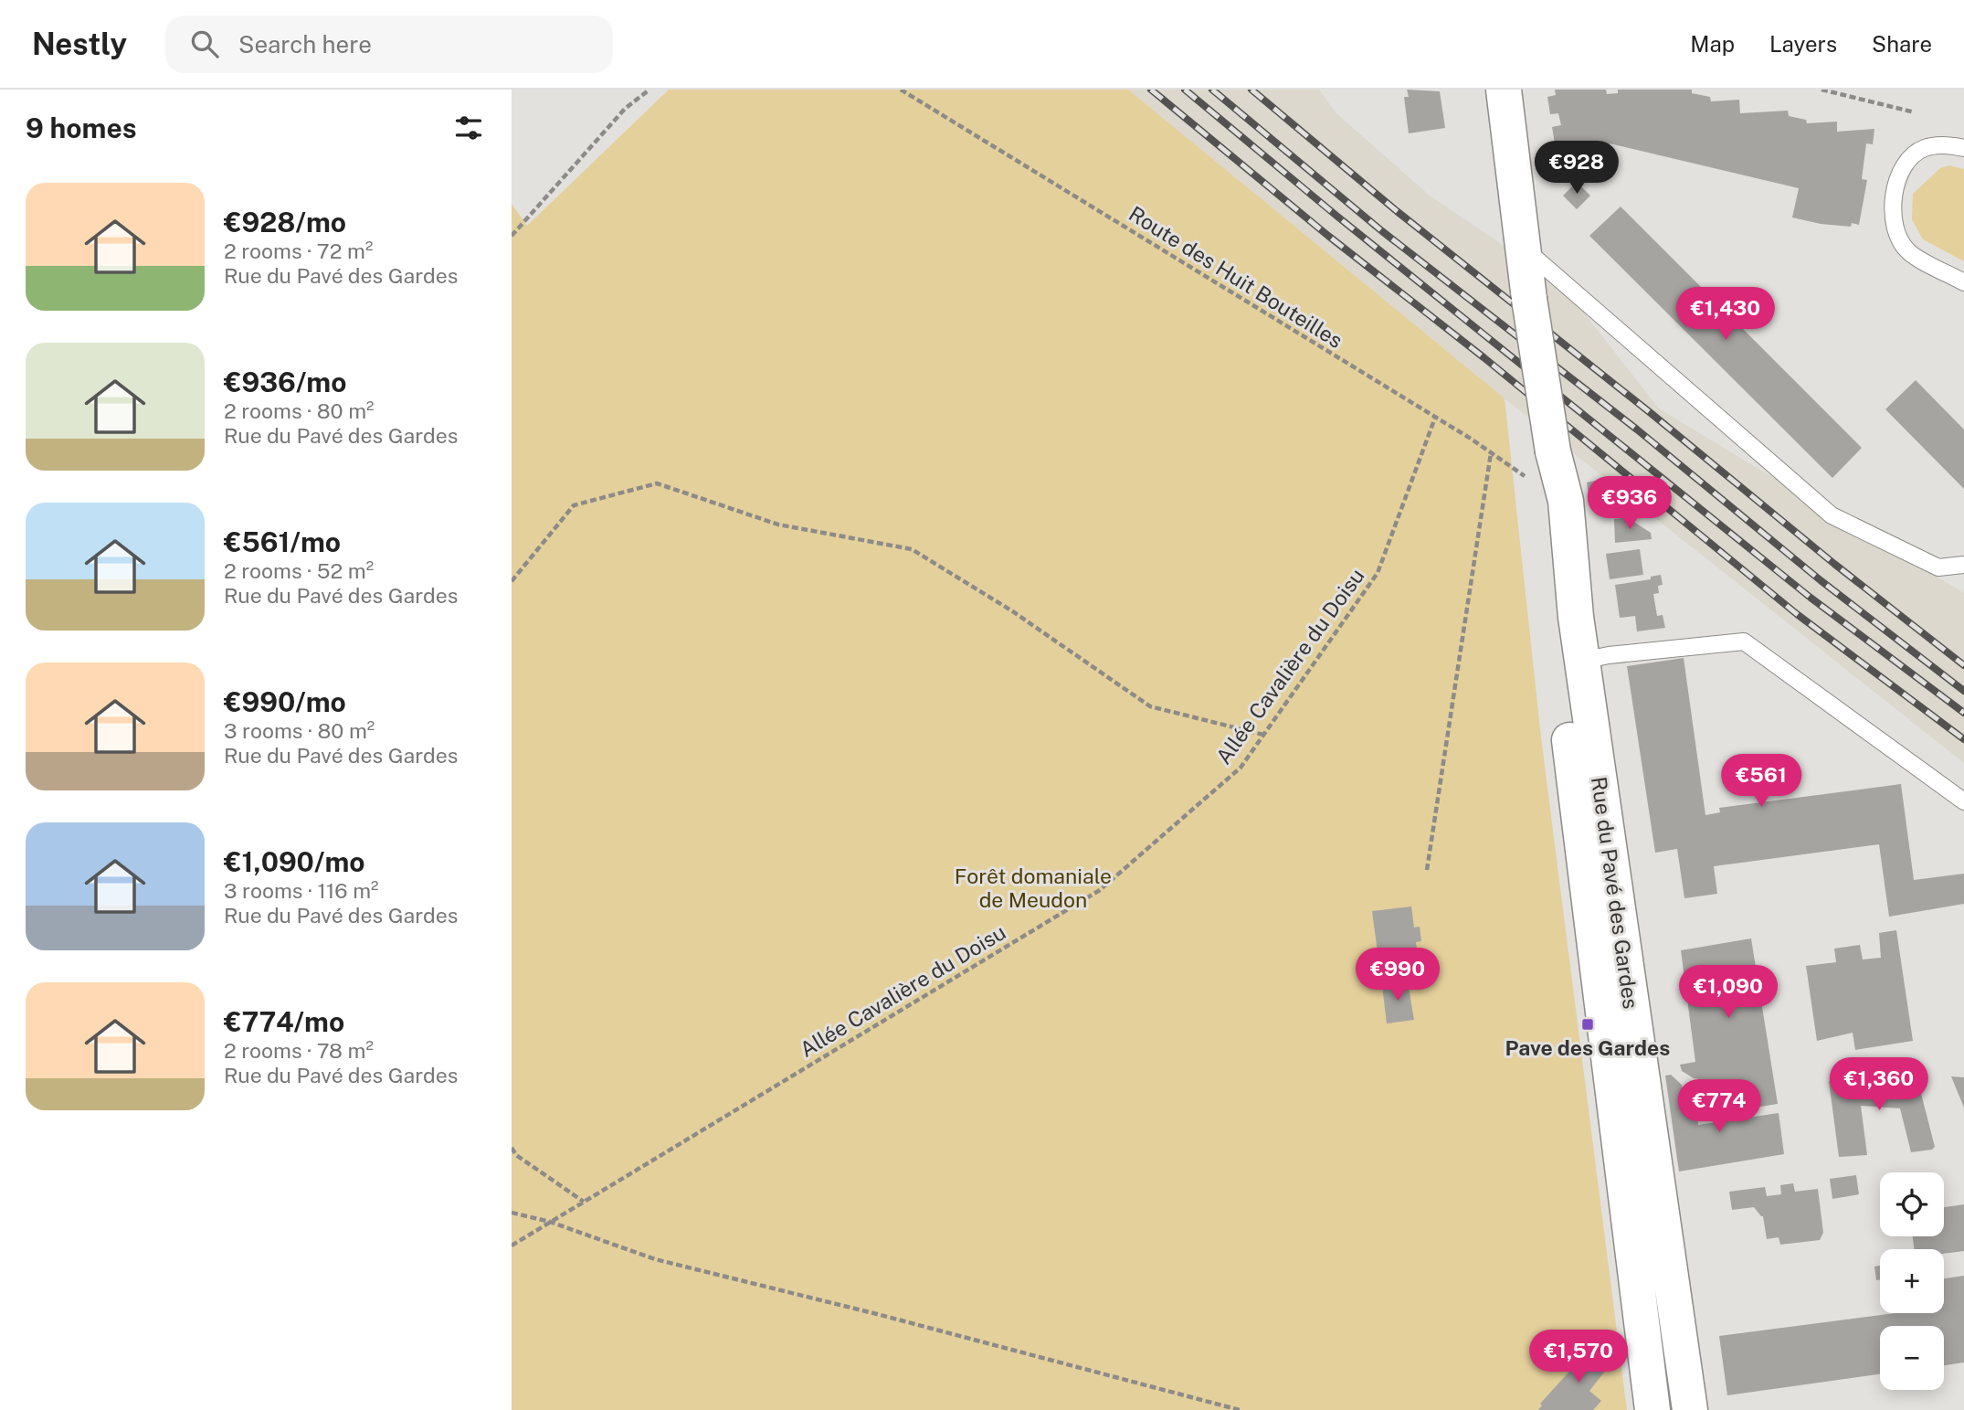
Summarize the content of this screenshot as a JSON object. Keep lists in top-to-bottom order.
{
  "streets": {
    "main road": ["Rue du Pavé des Gardes"],
    "path": ["Route des Huit Bouteilles", "Allée Cavalière du Doisu"]
  },
  "crossings": [
    ["Route des Huit Bouteilles", "Allée Cavalière du Doisu"],
    ["Route des Huit Bouteilles", "Rue du Pavé des Gardes"]
  ],
  "parks": ["Forêt domaniale de Meudon"],
  "places": {
    "transit": ["Pave des Gardes"]
  },
  "page": {
    "header": "Nestly",
    "search": "Search here",
    "nav": ["Map", "Layers", "Share"],
    "heading": "9 homes",
    "price": [
      "€928",
      "€1,430",
      "€936",
      "€561",
      "€990",
      "€1,090",
      "€1,360",
      "€774",
      "€1,570"
    ],
    "list": [
      {
        "name": "€928/mo",
        "note": "2 rooms · 72 m² · Rue du Pavé des Gardes"
      },
      {
        "name": "€936/mo",
        "note": "2 rooms · 80 m² · Rue du Pavé des Gardes"
      },
      {
        "name": "€561/mo",
        "note": "2 rooms · 52 m² · Rue du Pavé des Gardes"
      },
      {
        "name": "€990/mo",
        "note": "3 rooms · 80 m² · Rue du Pavé des Gardes"
      },
      {
        "name": "€1,090/mo",
        "note": "3 rooms · 116 m² · Rue du Pavé des Gardes"
      },
      {
        "name": "€774/mo",
        "note": "2 rooms · 78 m² · Rue du Pavé des Gardes"
      }
    ],
    "map_buttons": ["+", "−"]
  }
}
